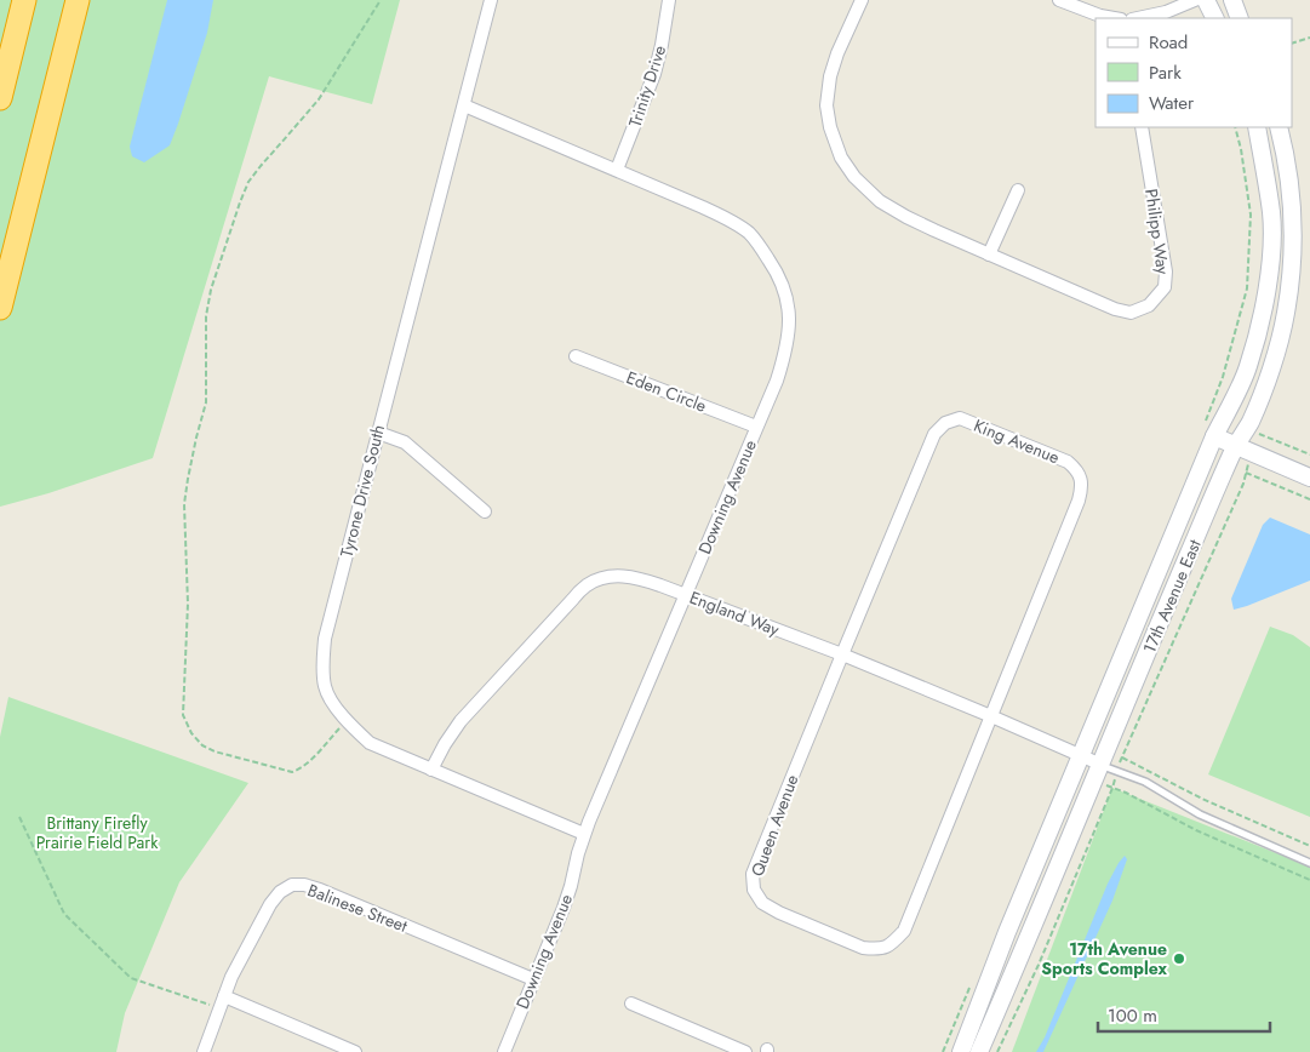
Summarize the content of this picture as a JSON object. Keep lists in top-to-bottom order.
{
  "streets": {
    "street": [
      "Trinity Drive",
      "Philipp Way",
      "Eden Circle",
      "King Avenue",
      "Tyrone Drive South",
      "Downing Avenue",
      "17th Avenue East",
      "England Way",
      "Queen Avenue",
      "Balinese Street"
    ]
  },
  "crossings": [
    ["Trinity Drive", "Downing Avenue"],
    ["Eden Circle", "Downing Avenue"],
    ["King Avenue", "England Way"],
    ["King Avenue", "Queen Avenue"],
    ["Tyrone Drive South", "Downing Avenue"],
    ["Tyrone Drive South", "England Way"],
    ["Downing Avenue", "England Way"],
    ["Downing Avenue", "Balinese Street"],
    ["17th Avenue East", "England Way"],
    ["England Way", "Queen Avenue"]
  ],
  "parks": ["Brittany Firefly Prairie Field Park"],
  "places": ["17th Avenue Sports Complex"],
  "legend": ["Road", "Park", "Water"],
  "scale_bar": "100 m"
}
